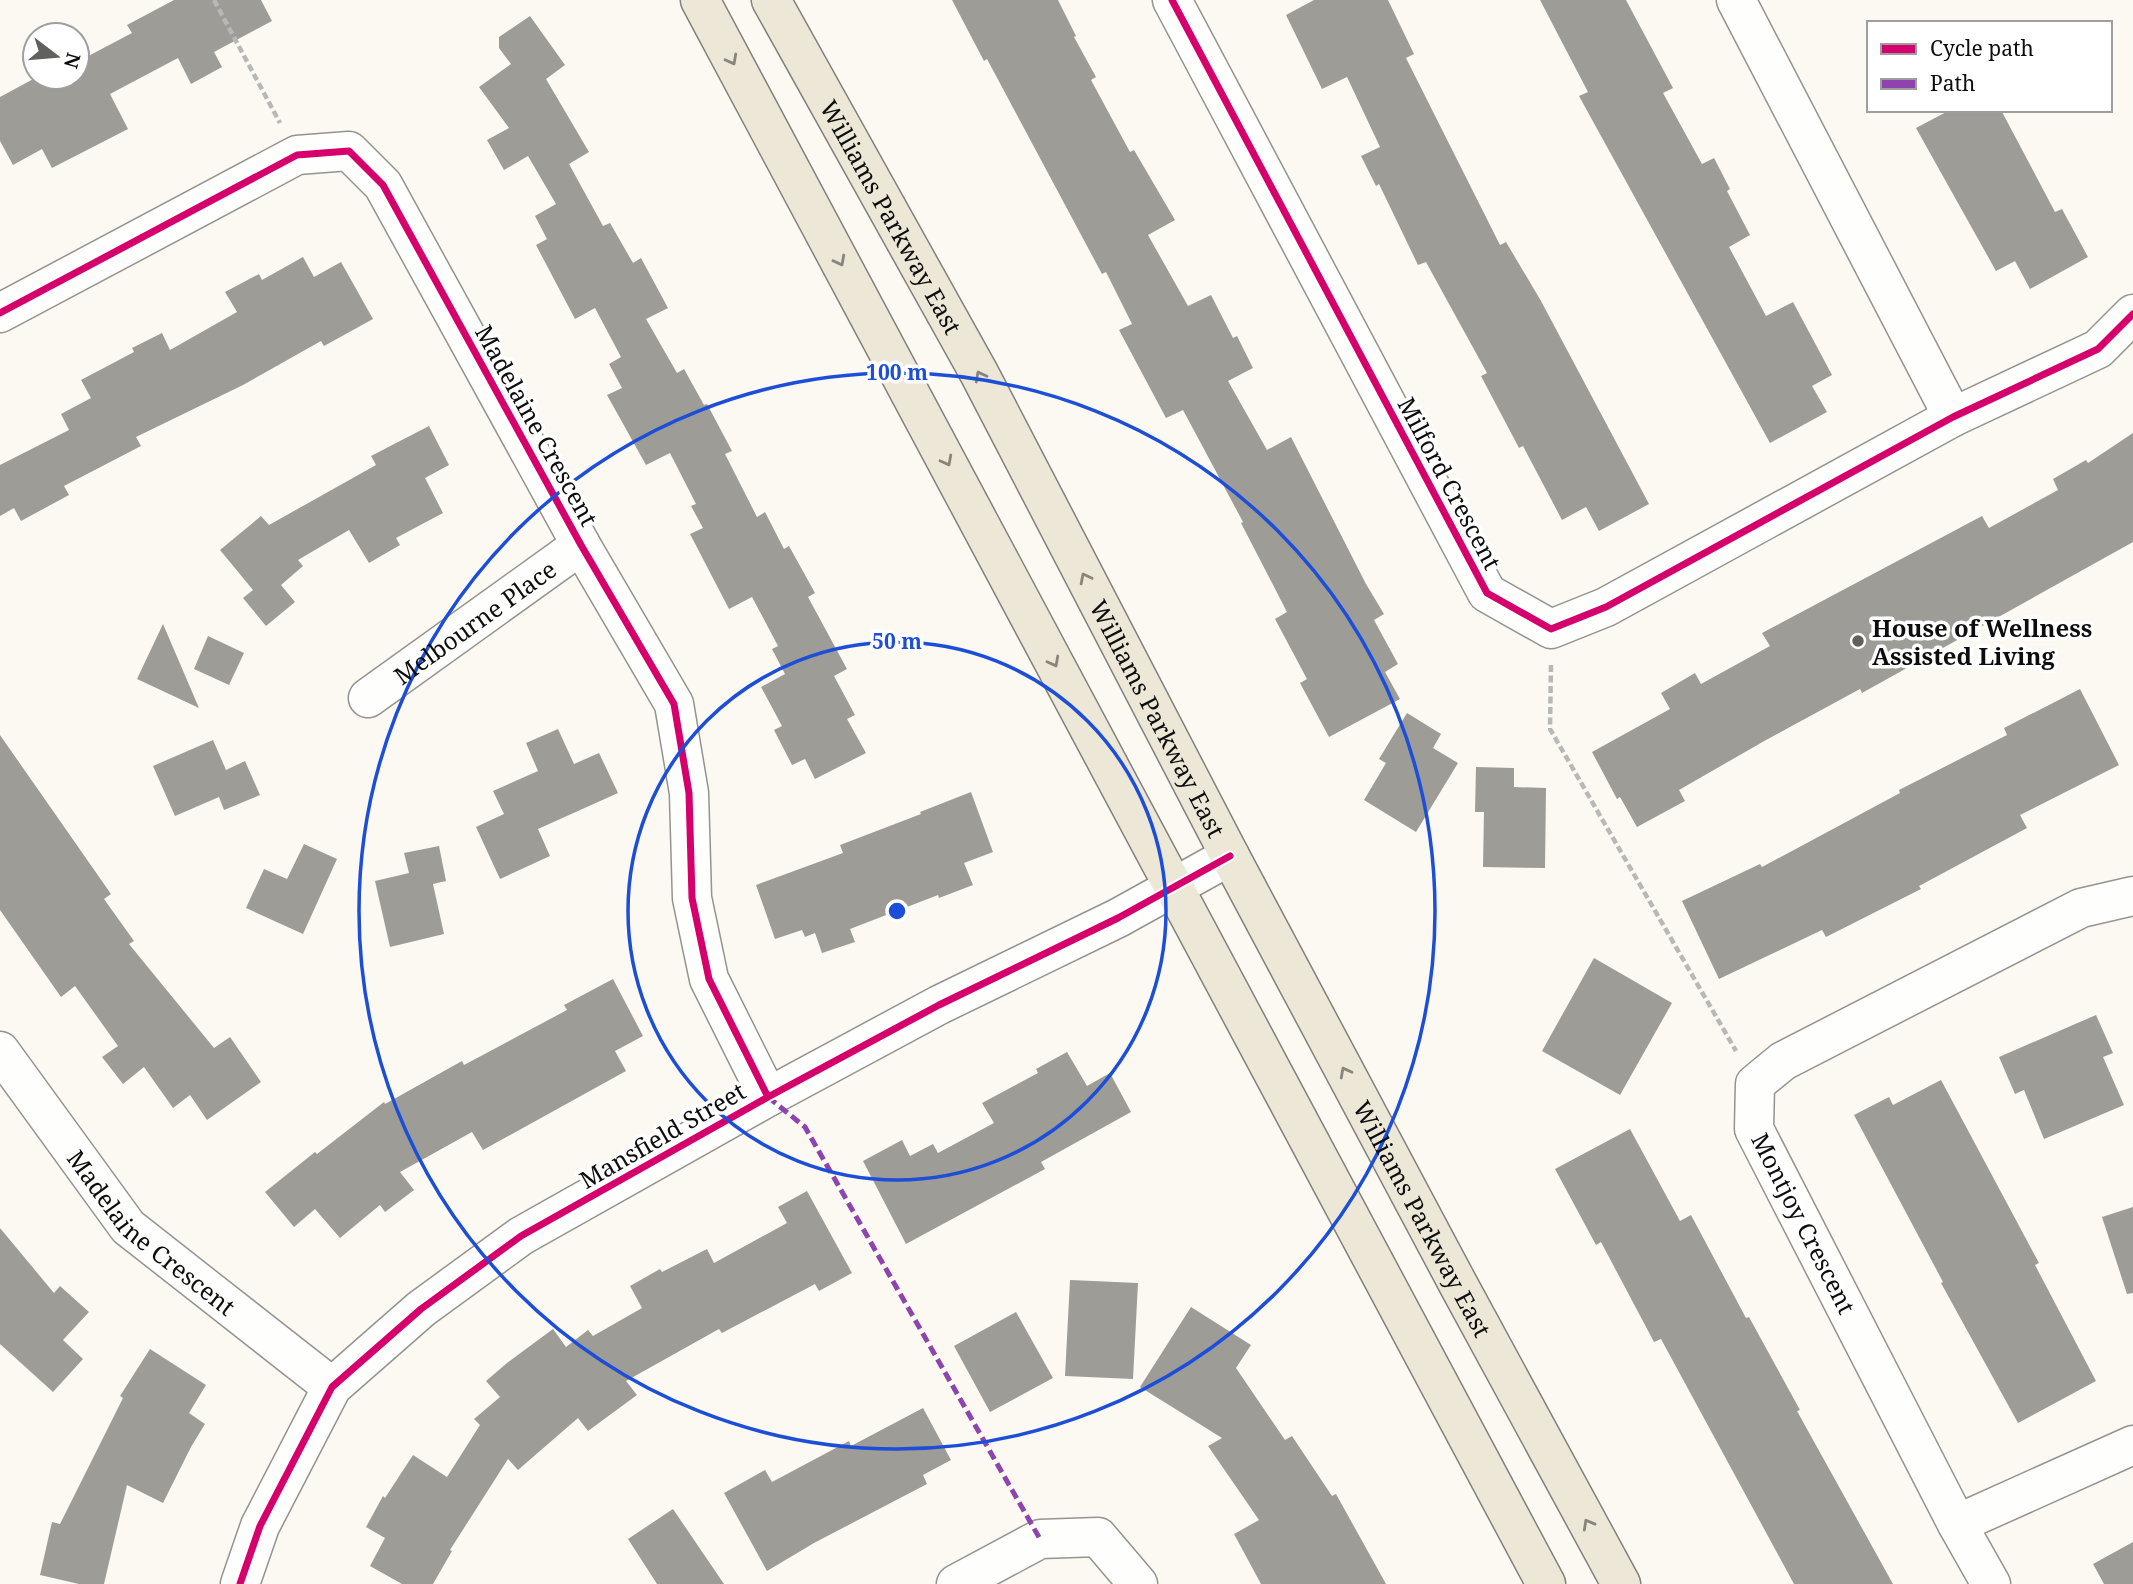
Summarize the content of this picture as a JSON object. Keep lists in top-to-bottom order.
{
  "streets": {
    "main road": ["Williams Parkway East"],
    "street": [
      "Madelaine Crescent",
      "Milford Crescent",
      "Melbourne Place",
      "Mansfield Street",
      "Montjoy Crescent"
    ]
  },
  "crossings": [
    ["Williams Parkway East", "Mansfield Street"],
    ["Madelaine Crescent", "Melbourne Place"],
    ["Madelaine Crescent", "Mansfield Street"]
  ],
  "places": ["House of Wellness Assisted Living"],
  "legend": ["Cycle path", "Path"],
  "north": "right",
  "rings": ["100 m", "50 m"]
}
